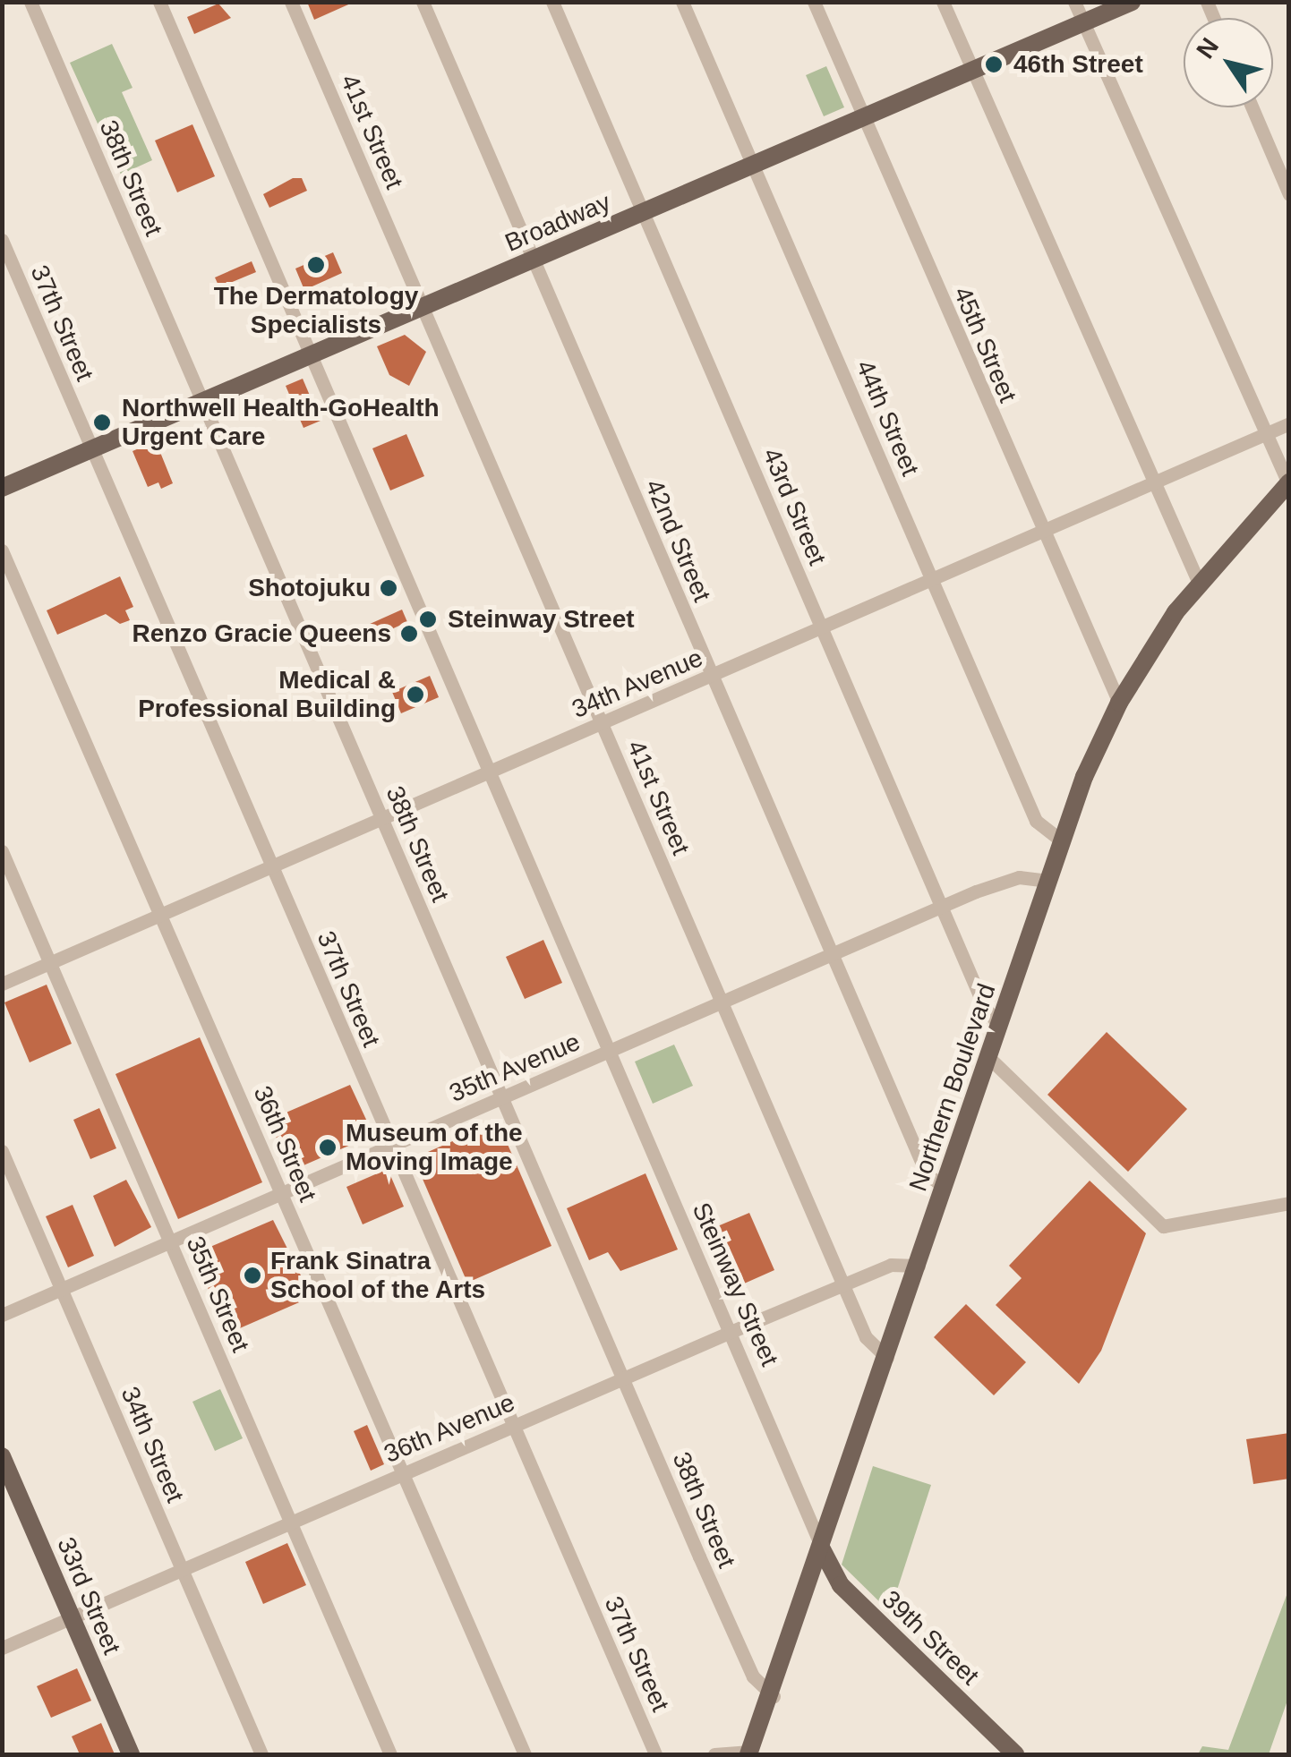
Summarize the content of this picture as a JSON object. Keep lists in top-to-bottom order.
{
  "streets": {
    "main road": [
      "Broadway",
      "Northern Boulevard",
      "33rd Street",
      "39th Street"
    ],
    "street": [
      "41st Street",
      "38th Street",
      "37th Street",
      "45th Street",
      "44th Street",
      "43rd Street",
      "42nd Street",
      "34th Avenue",
      "35th Avenue",
      "36th Street",
      "Steinway Street",
      "35th Street",
      "36th Avenue",
      "34th Street"
    ]
  },
  "crossings": [
    ["41st Street", "Broadway"],
    ["41st Street", "34th Avenue"],
    ["41st Street", "35th Avenue"],
    ["41st Street", "Northern Boulevard"],
    ["41st Street", "36th Avenue"],
    ["38th Street", "Broadway"],
    ["38th Street", "34th Avenue"],
    ["38th Street", "35th Avenue"],
    ["38th Street", "Northern Boulevard"],
    ["38th Street", "36th Avenue"],
    ["Broadway", "37th Street"],
    ["Broadway", "45th Street"],
    ["Broadway", "44th Street"],
    ["Broadway", "43rd Street"],
    ["Broadway", "42nd Street"],
    ["Broadway", "Steinway Street"],
    ["37th Street", "34th Avenue"],
    ["37th Street", "35th Avenue"],
    ["37th Street", "36th Avenue"],
    ["45th Street", "34th Avenue"],
    ["45th Street", "Northern Boulevard"],
    ["44th Street", "34th Avenue"],
    ["44th Street", "Northern Boulevard"],
    ["43rd Street", "34th Avenue"],
    ["43rd Street", "35th Avenue"],
    ["43rd Street", "Northern Boulevard"],
    ["42nd Street", "34th Avenue"],
    ["42nd Street", "35th Avenue"],
    ["42nd Street", "Northern Boulevard"],
    ["34th Avenue", "36th Street"],
    ["34th Avenue", "Steinway Street"],
    ["34th Avenue", "35th Street"],
    ["35th Avenue", "Northern Boulevard"],
    ["35th Avenue", "36th Street"],
    ["35th Avenue", "Steinway Street"],
    ["35th Avenue", "35th Street"],
    ["35th Avenue", "34th Street"],
    ["Northern Boulevard", "Steinway Street"],
    ["Northern Boulevard", "36th Avenue"],
    ["Northern Boulevard", "39th Street"],
    ["36th Street", "36th Avenue"],
    ["Steinway Street", "36th Avenue"],
    ["Steinway Street", "39th Street"],
    ["35th Street", "36th Avenue"],
    ["36th Avenue", "34th Street"],
    ["36th Avenue", "33rd Street"]
  ],
  "places": [
    "46th Street",
    "The Dermatology Specialists",
    "Northwell Health-GoHealth Urgent Care",
    "Shotojuku",
    "Steinway Street",
    "Renzo Gracie Queens",
    "Medical & Professional Building",
    "Museum of the Moving Image",
    "Frank Sinatra School of the Arts"
  ],
  "north": "top left"
}
